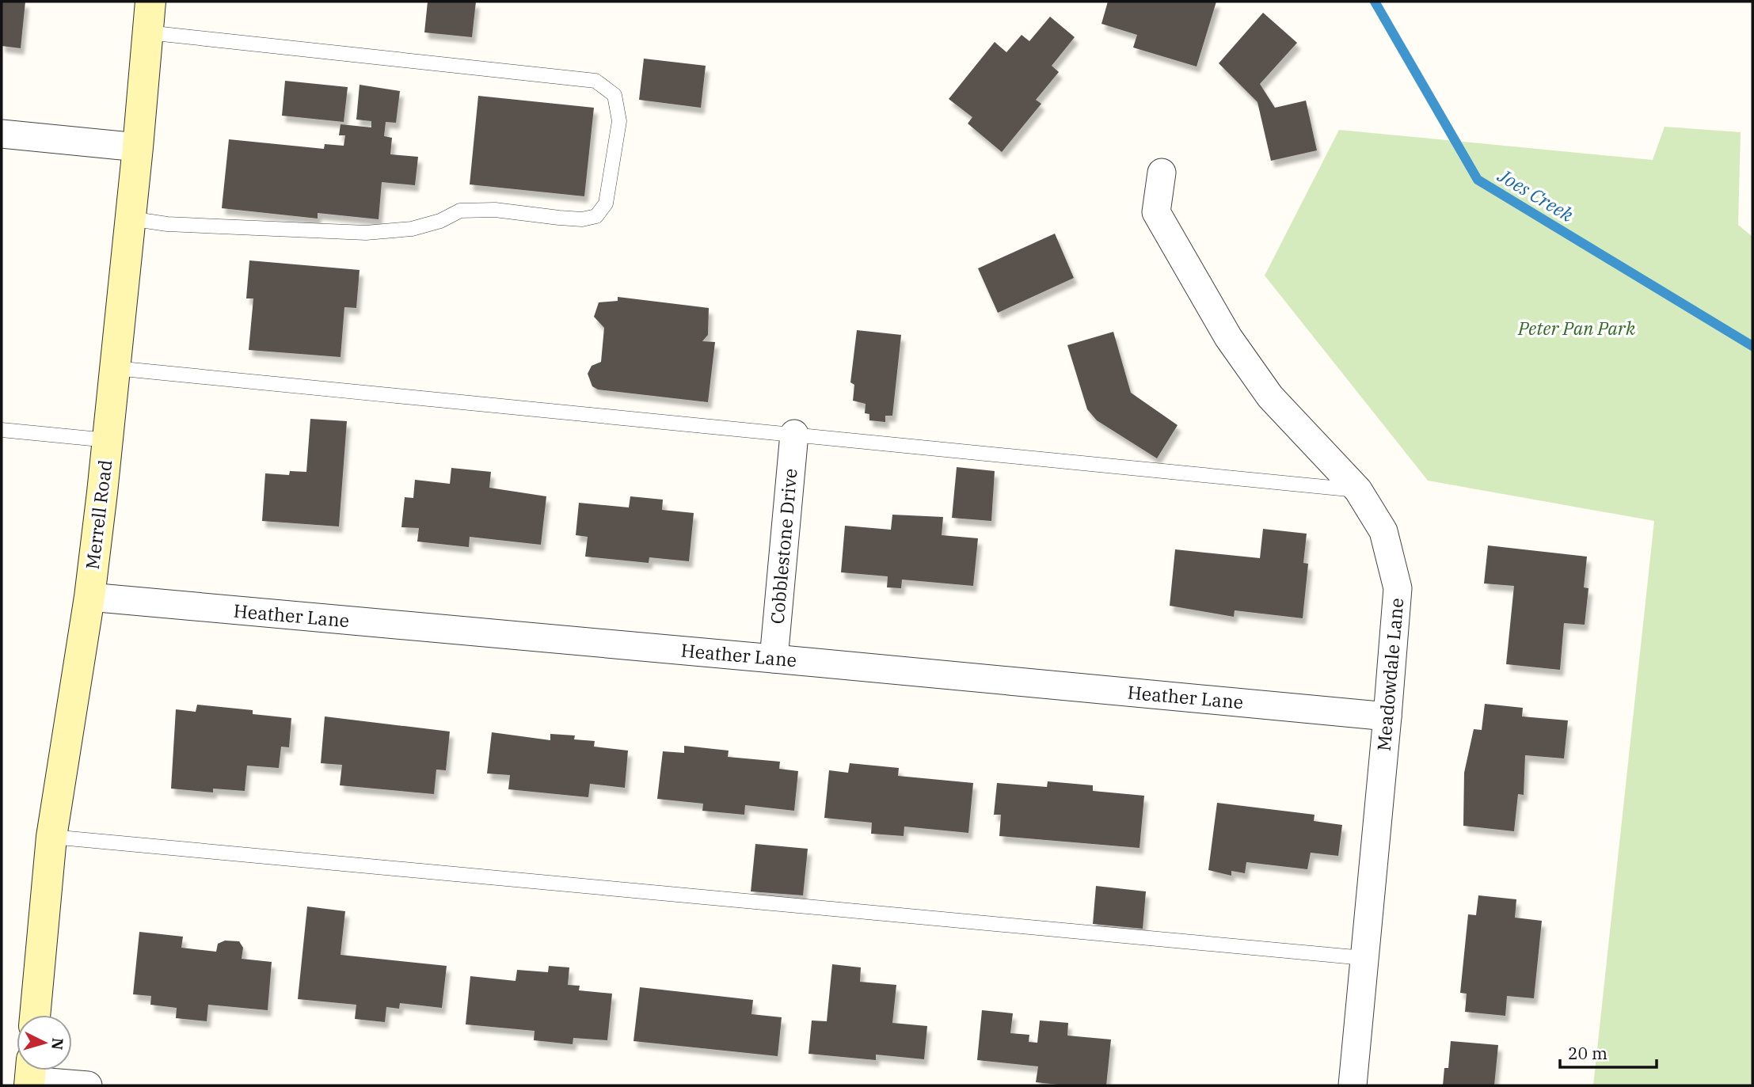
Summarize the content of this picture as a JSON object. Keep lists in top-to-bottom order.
{
  "streets": {
    "street": [
      "Merrell Road",
      "Cobblestone Drive",
      "Heather Lane",
      "Meadowdale Lane"
    ]
  },
  "crossings": [
    ["Merrell Road", "Heather Lane"],
    ["Cobblestone Drive", "Heather Lane"],
    ["Heather Lane", "Meadowdale Lane"]
  ],
  "water": ["Joes Creek"],
  "parks": ["Peter Pan Park"],
  "scale_bar": "20 m",
  "north": "right"
}
